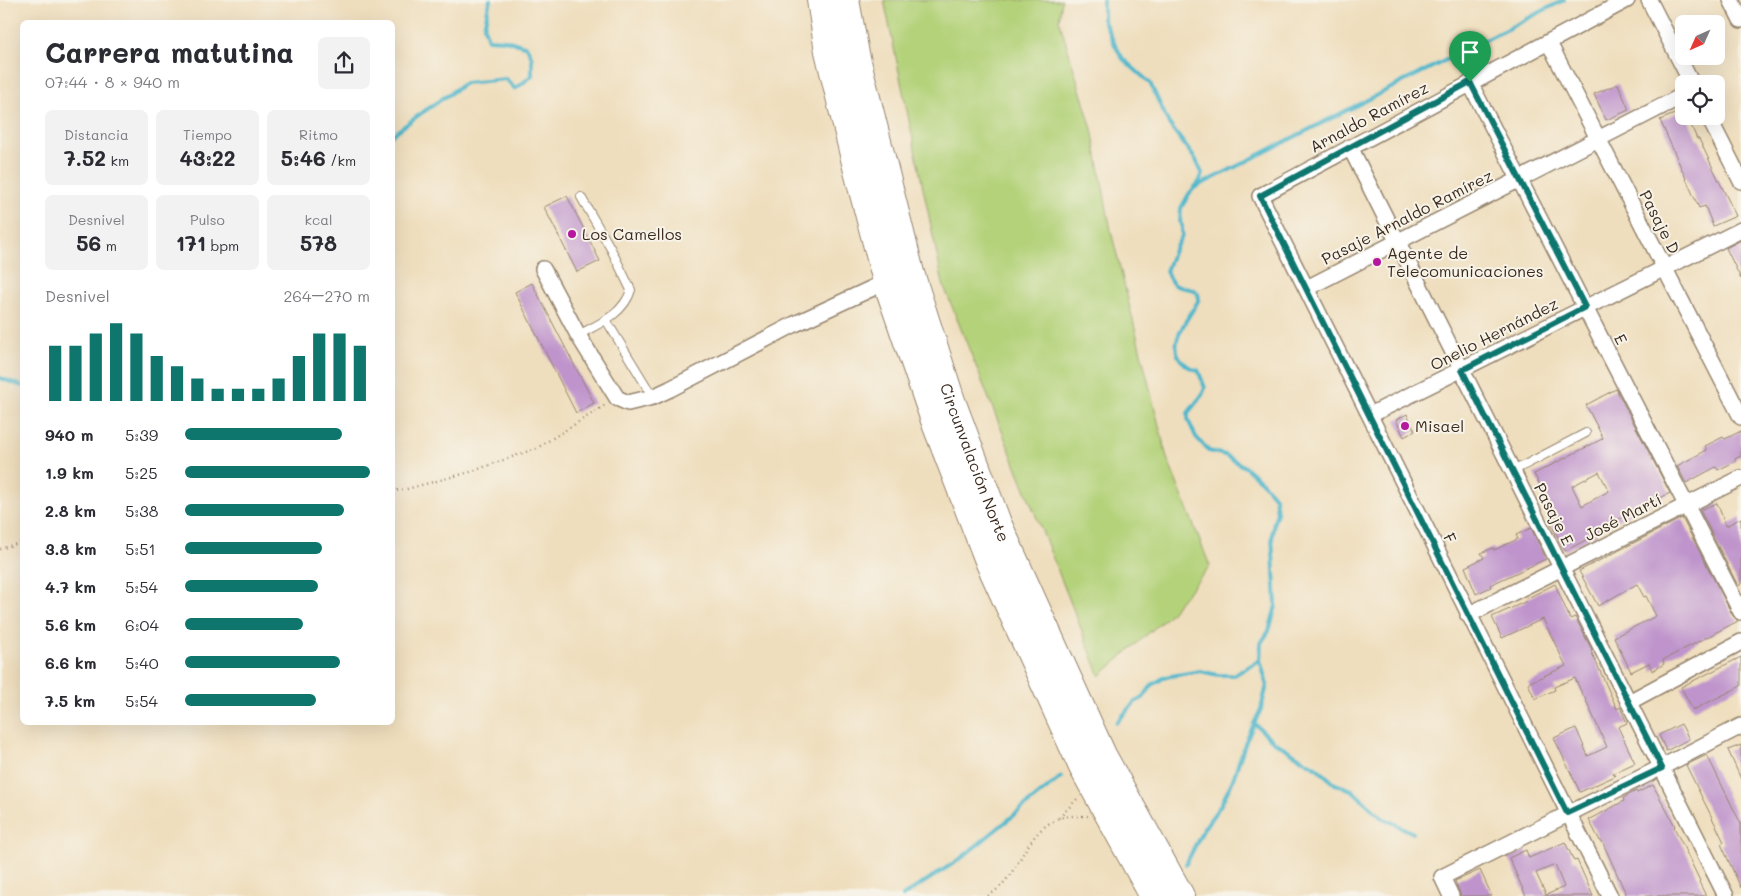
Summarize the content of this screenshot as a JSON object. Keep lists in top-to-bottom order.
{
  "streets": {
    "highway": ["Circunvalación Norte"],
    "street": [
      "Arnaldo Ramírez",
      "Pasaje Arnaldo Ramírez",
      "Pasaje D",
      "Onelio Hernández",
      "E",
      "Pasaje E",
      "José Martí",
      "F"
    ]
  },
  "crossings": [
    ["Arnaldo Ramírez", "Pasaje D"],
    ["Arnaldo Ramírez", "E"],
    ["Arnaldo Ramírez", "Pasaje E"],
    ["Arnaldo Ramírez", "F"],
    ["Pasaje Arnaldo Ramírez", "Pasaje D"],
    ["Pasaje Arnaldo Ramírez", "E"],
    ["Pasaje Arnaldo Ramírez", "Pasaje E"],
    ["Pasaje Arnaldo Ramírez", "F"],
    ["Pasaje D", "Onelio Hernández"],
    ["Onelio Hernández", "E"],
    ["Onelio Hernández", "Pasaje E"],
    ["Onelio Hernández", "F"],
    ["E", "José Martí"],
    ["Pasaje E", "José Martí"],
    ["José Martí", "F"]
  ],
  "places": ["Los Camellos", "Agente de Telecomunicaciones", "Misael"],
  "north": "bottom left",
  "page": {
    "heading": ["Carrera matutina", "07:44 · 8 × 940 m"],
    "stats": [
      ["Distancia", "7.52 km"],
      ["Tiempo", "43:22"],
      ["Ritmo", "5:46 /km"],
      ["Desnivel", "56 m"],
      ["Pulso", "171 bpm"],
      ["kcal", "578"]
    ],
    "chart": ["Desnivel", "264–270 m"],
    "list": [
      {
        "name": "940 m",
        "note": "5:39"
      },
      {
        "name": "1.9 km",
        "note": "5:25"
      },
      {
        "name": "2.8 km",
        "note": "5:38"
      },
      {
        "name": "3.8 km",
        "note": "5:51"
      },
      {
        "name": "4.7 km",
        "note": "5:54"
      },
      {
        "name": "5.6 km",
        "note": "6:04"
      },
      {
        "name": "6.6 km",
        "note": "5:40"
      },
      {
        "name": "7.5 km",
        "note": "5:54"
      }
    ]
  }
}
